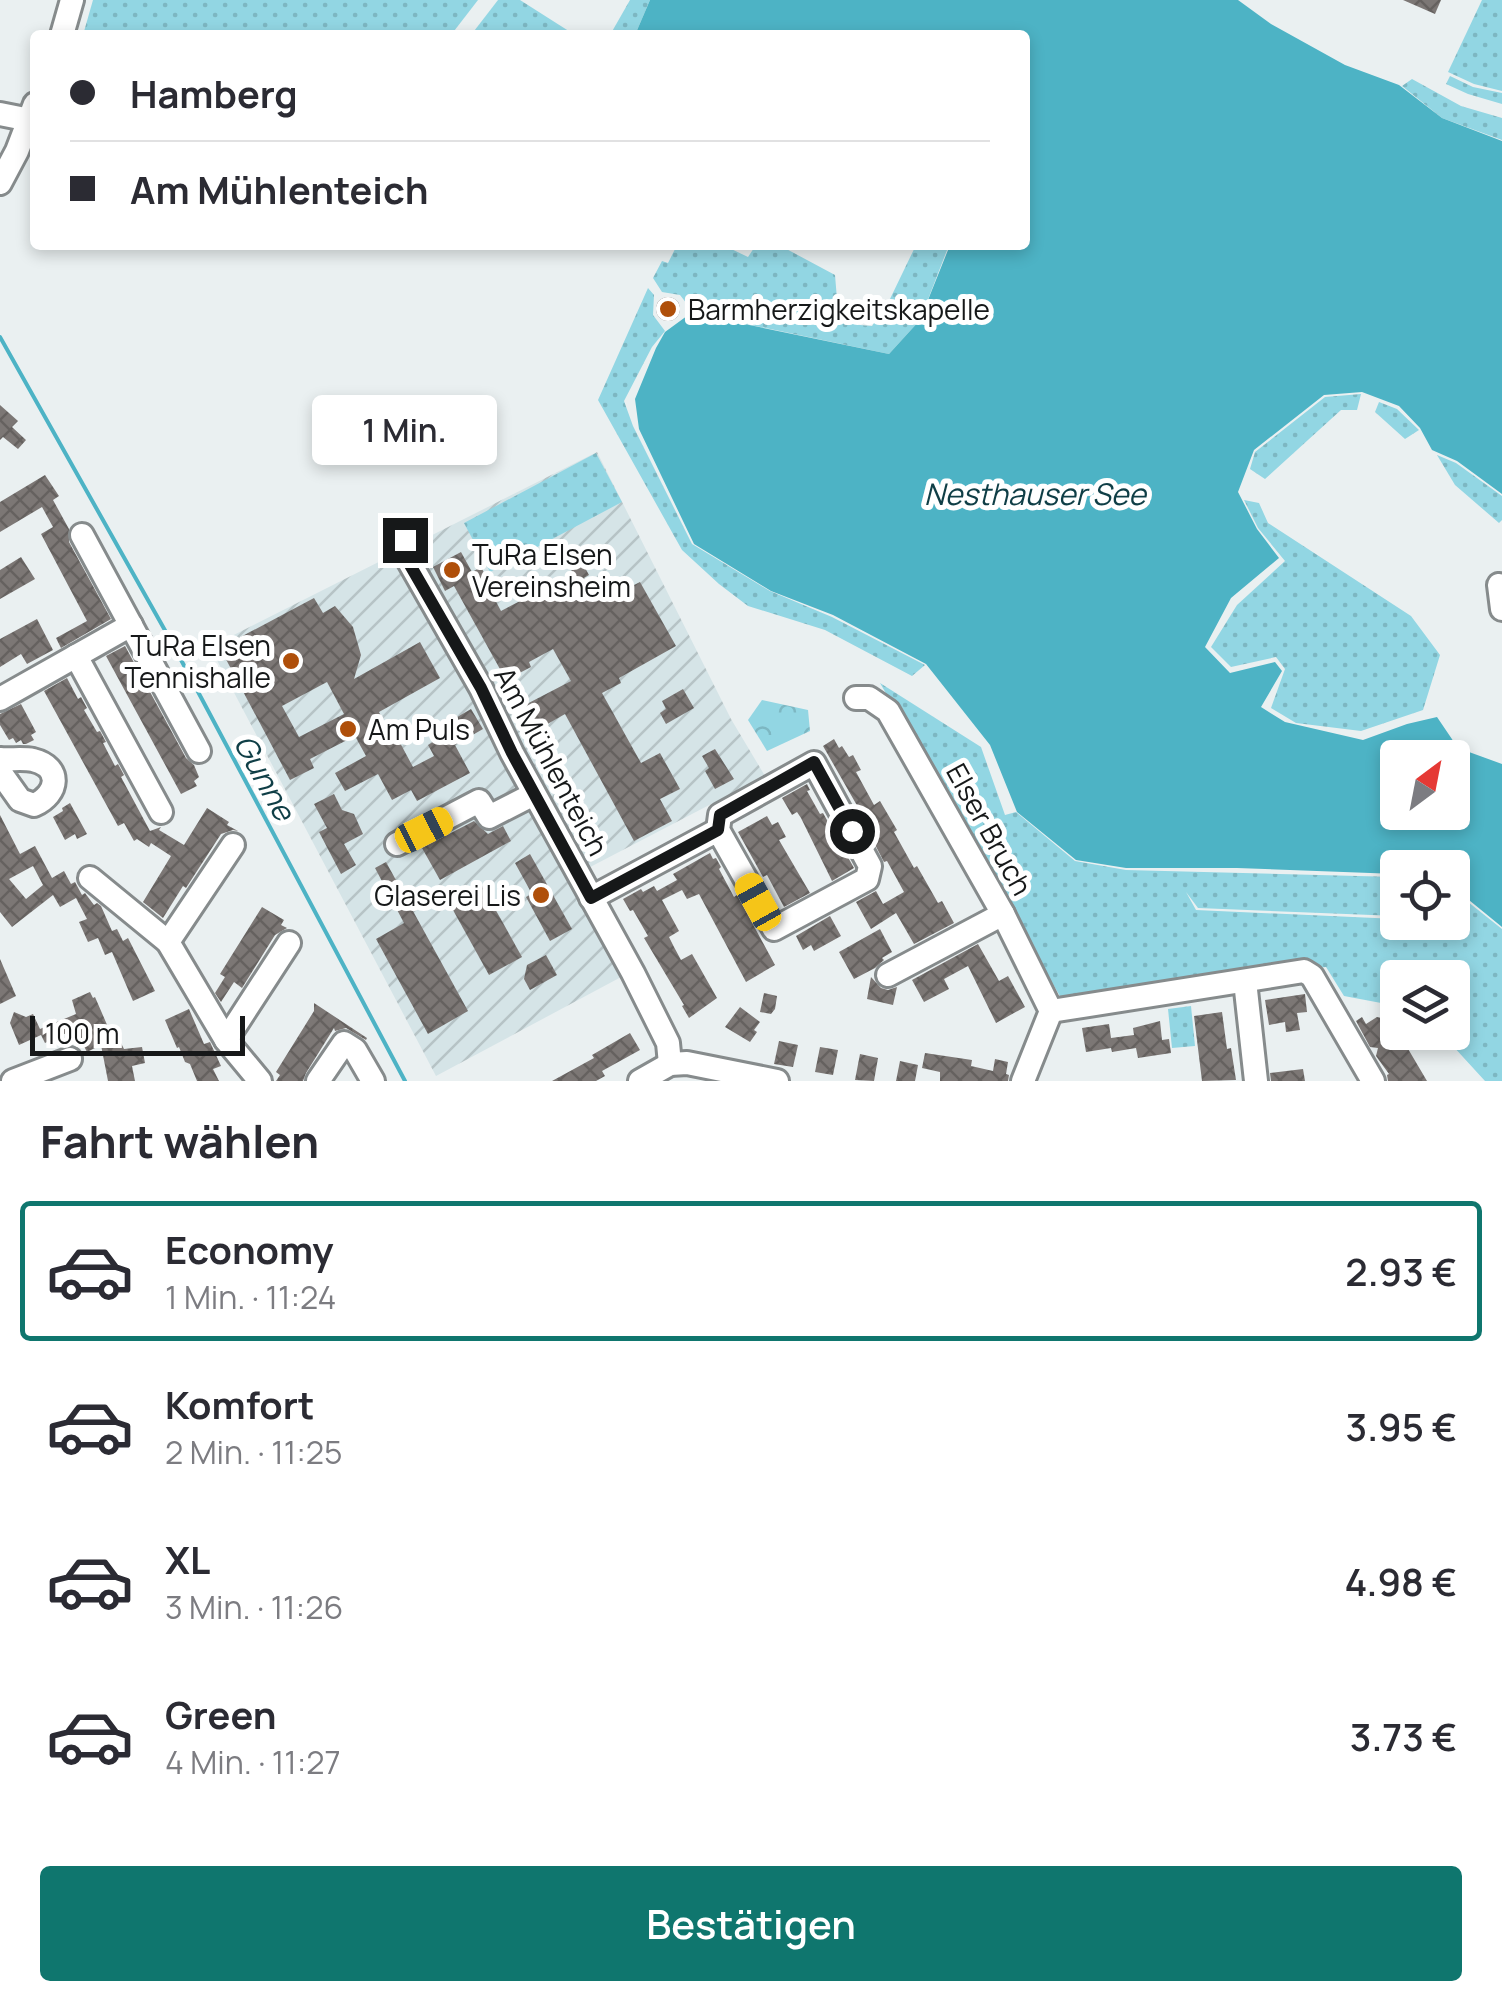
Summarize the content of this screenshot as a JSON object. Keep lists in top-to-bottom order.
{
  "streets": {
    "street": ["Am Mühlenteich", "Elser Bruch"]
  },
  "water": ["Nesthauser See", "Gunne"],
  "places": [
    "Barmherzigkeitskapelle",
    "TuRa Elsen Vereinsheim",
    "TuRa Elsen Tennishalle",
    "Am Puls",
    "Glaserei Lis"
  ],
  "scale_bar": "100 m",
  "north": "top right",
  "page": {
    "banner": ["Hamberg", "Am Mühlenteich"],
    "bubble": "1 Min.",
    "scale": "100 m",
    "heading": "Fahrt wählen",
    "list": [
      {
        "name": "Economy",
        "note": "1 Min. · 11:24",
        "value": "2.93 €"
      },
      {
        "name": "Komfort",
        "note": "2 Min. · 11:25",
        "value": "3.95 €"
      },
      {
        "name": "XL",
        "note": "3 Min. · 11:26",
        "value": "4.98 €"
      },
      {
        "name": "Green",
        "note": "4 Min. · 11:27",
        "value": "3.73 €"
      }
    ],
    "buttons": "Bestätigen"
  }
}
